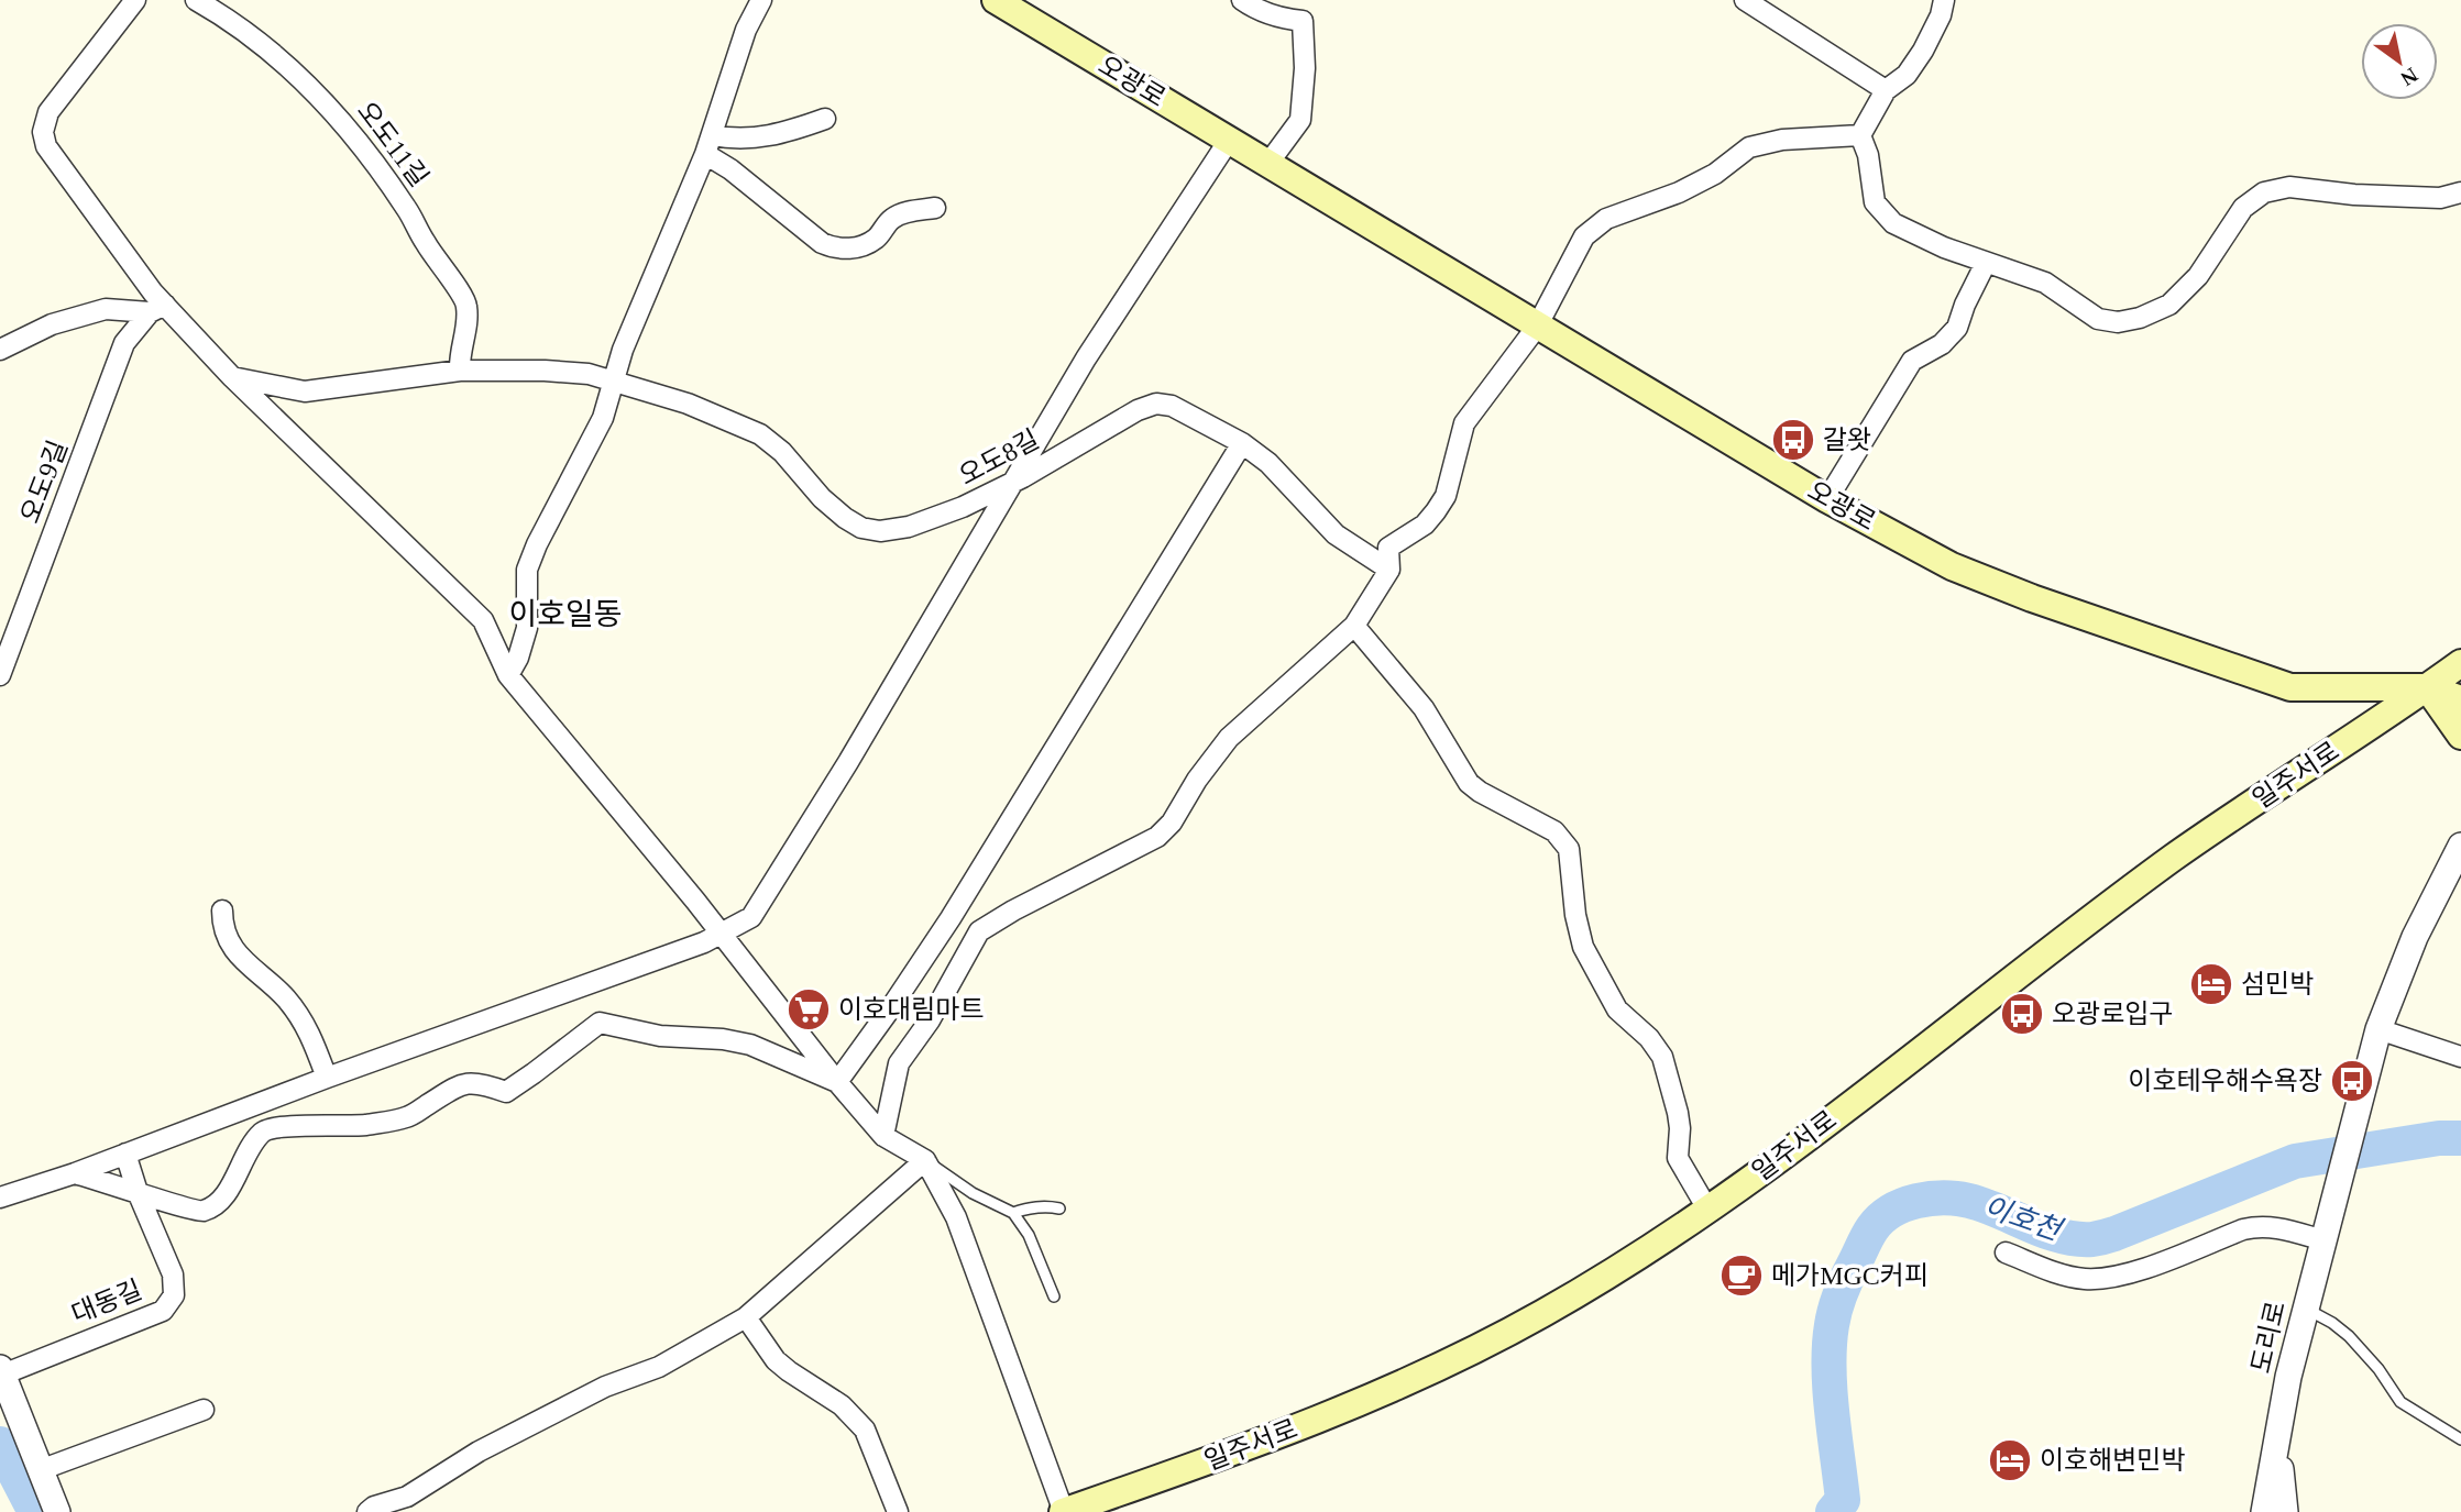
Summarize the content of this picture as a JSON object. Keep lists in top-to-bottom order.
{
  "streets": {
    "main road": ["오광로", "일주서로"],
    "street": [
      "오도11길",
      "오도8길",
      "오도9길",
      "대동길",
      "도리로"
    ]
  },
  "crossings": [
    ["오광로", "일주서로"]
  ],
  "districts": ["이호일동"],
  "water": ["이호천"],
  "places": {
    "bus stop": ["갈왓", "오광로입구", "이호테우해수욕장"],
    "hotel": ["섬민박", "이호해변민박"],
    "supermarket": ["이호대림마트"],
    "cafe": ["메가MGC커피"]
  },
  "north": "bottom right"
}
